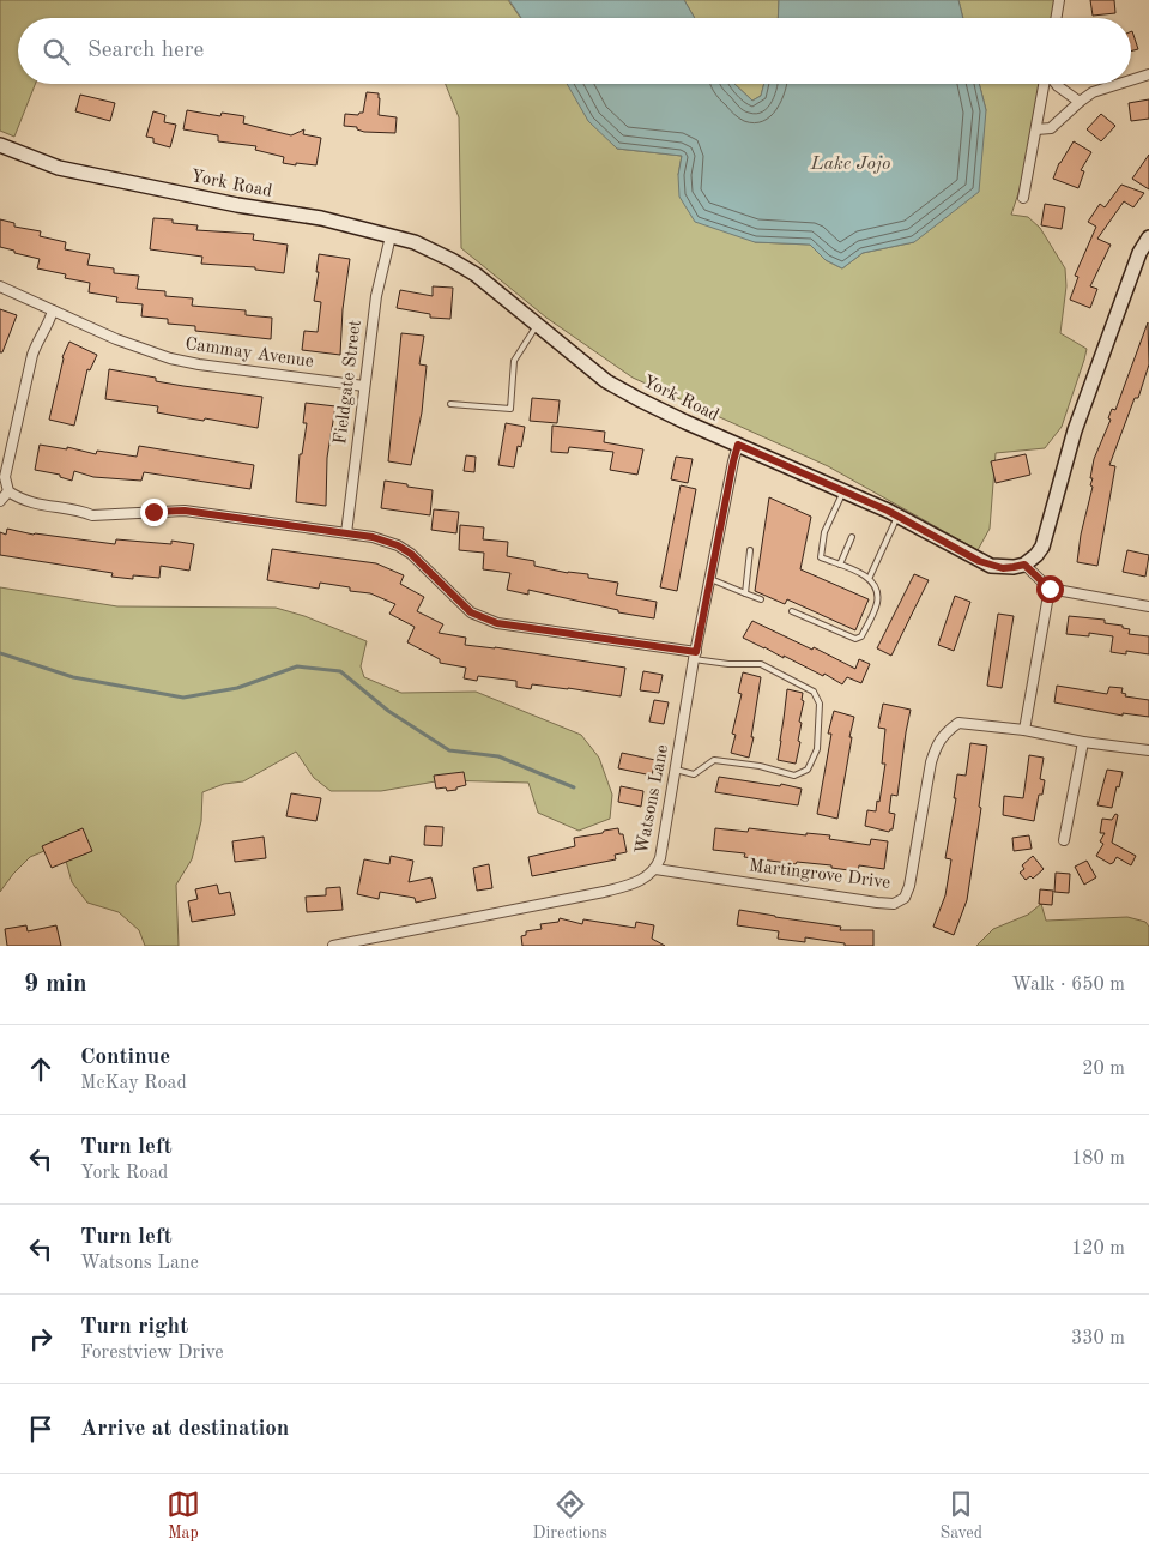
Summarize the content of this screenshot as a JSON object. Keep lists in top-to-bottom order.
{
  "streets": {
    "street": [
      "York Road",
      "Cammay Avenue",
      "Fieldgate Street",
      "Watsons Lane",
      "Martingrove Drive"
    ]
  },
  "crossings": [
    ["York Road", "Fieldgate Street"],
    ["York Road", "Watsons Lane"],
    ["Cammay Avenue", "Fieldgate Street"],
    ["Watsons Lane", "Martingrove Drive"]
  ],
  "water": ["Lake Jojo"],
  "page": {
    "search": "Search here",
    "heading": ["9 min", "Walk · 650 m"],
    "list": [
      ["Continue", "McKay Road", "20 m"],
      ["Turn left", "York Road", "180 m"],
      ["Turn left", "Watsons Lane", "120 m"],
      ["Turn right", "Forestview Drive", "330 m"],
      "Arrive at destination"
    ],
    "nav": ["Map", "Directions", "Saved"]
  }
}
